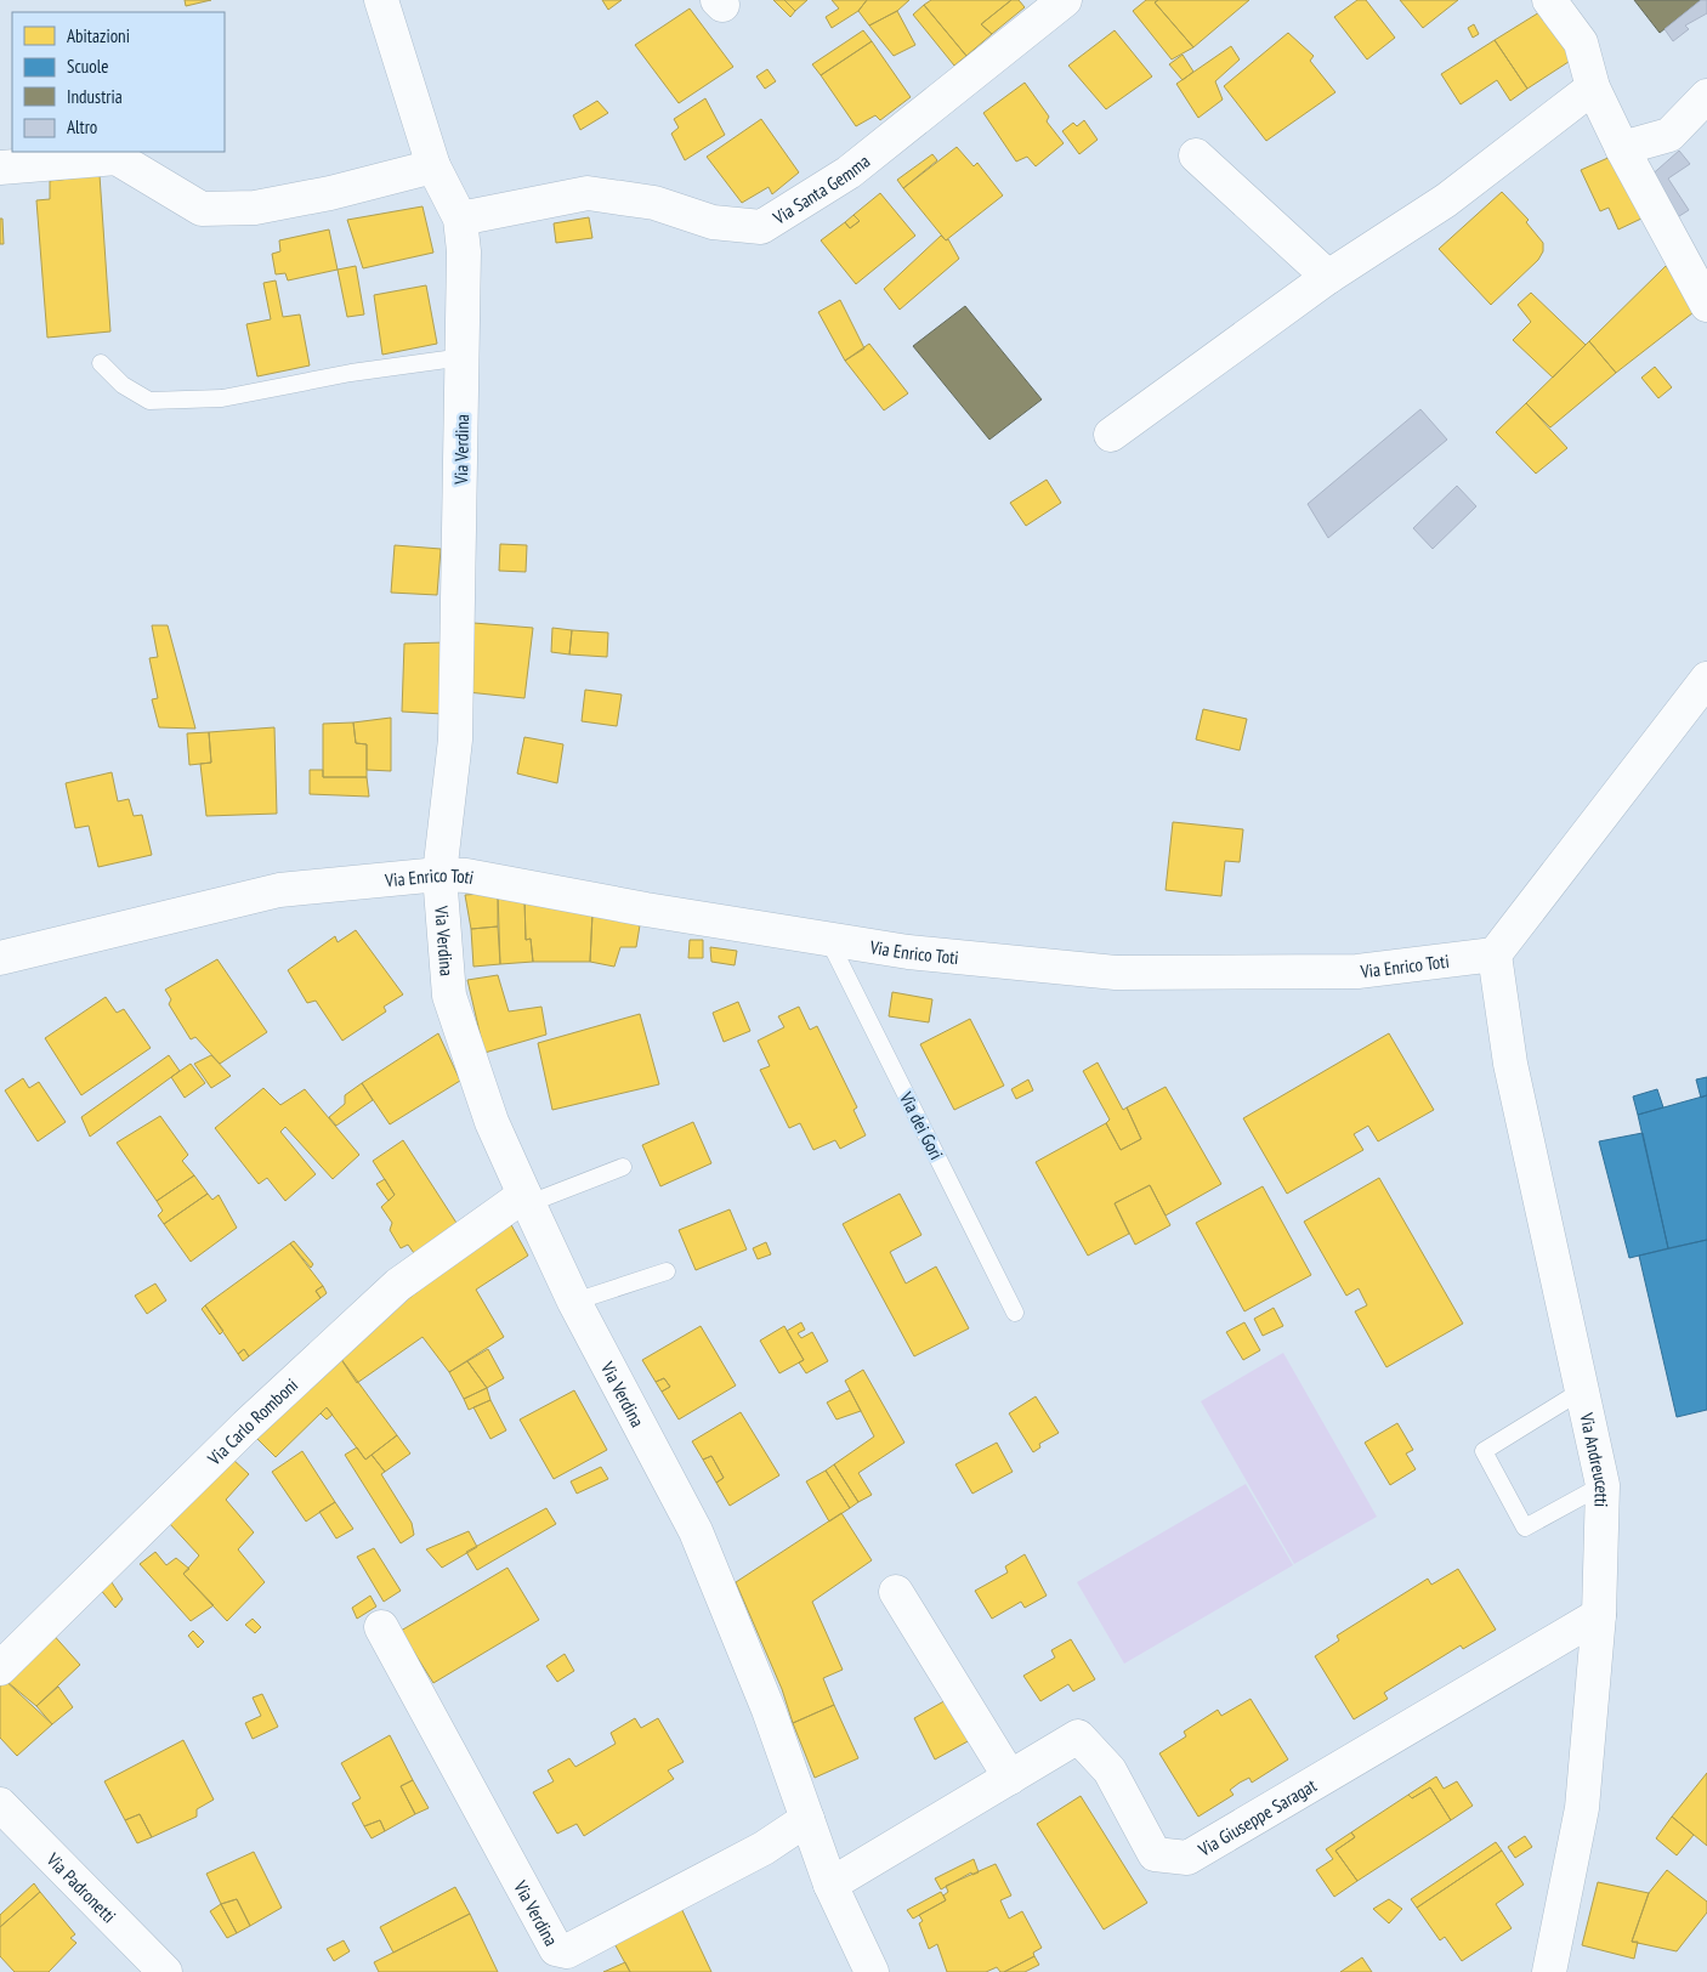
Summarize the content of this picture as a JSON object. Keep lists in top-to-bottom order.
{
  "streets": {
    "street": [
      "Via Santa Gemma",
      "Via Verdina",
      "Via Enrico Toti",
      "Via Carlo Romboni",
      "Via Andreucetti",
      "Via Giuseppe Saragat",
      "Via Padronetti"
    ],
    "lane": ["Via dei Gori"]
  },
  "crossings": [
    ["Via Santa Gemma", "Via Verdina"],
    ["Via Verdina", "Via Enrico Toti"],
    ["Via Verdina", "Via Carlo Romboni"],
    ["Via Verdina", "Via Giuseppe Saragat"],
    ["Via Enrico Toti", "Via dei Gori"],
    ["Via Enrico Toti", "Via Andreucetti"],
    ["Via Andreucetti", "Via Giuseppe Saragat"]
  ],
  "legend": [
    "Abitazioni",
    "Scuole",
    "Industria",
    "Altro"
  ]
}
